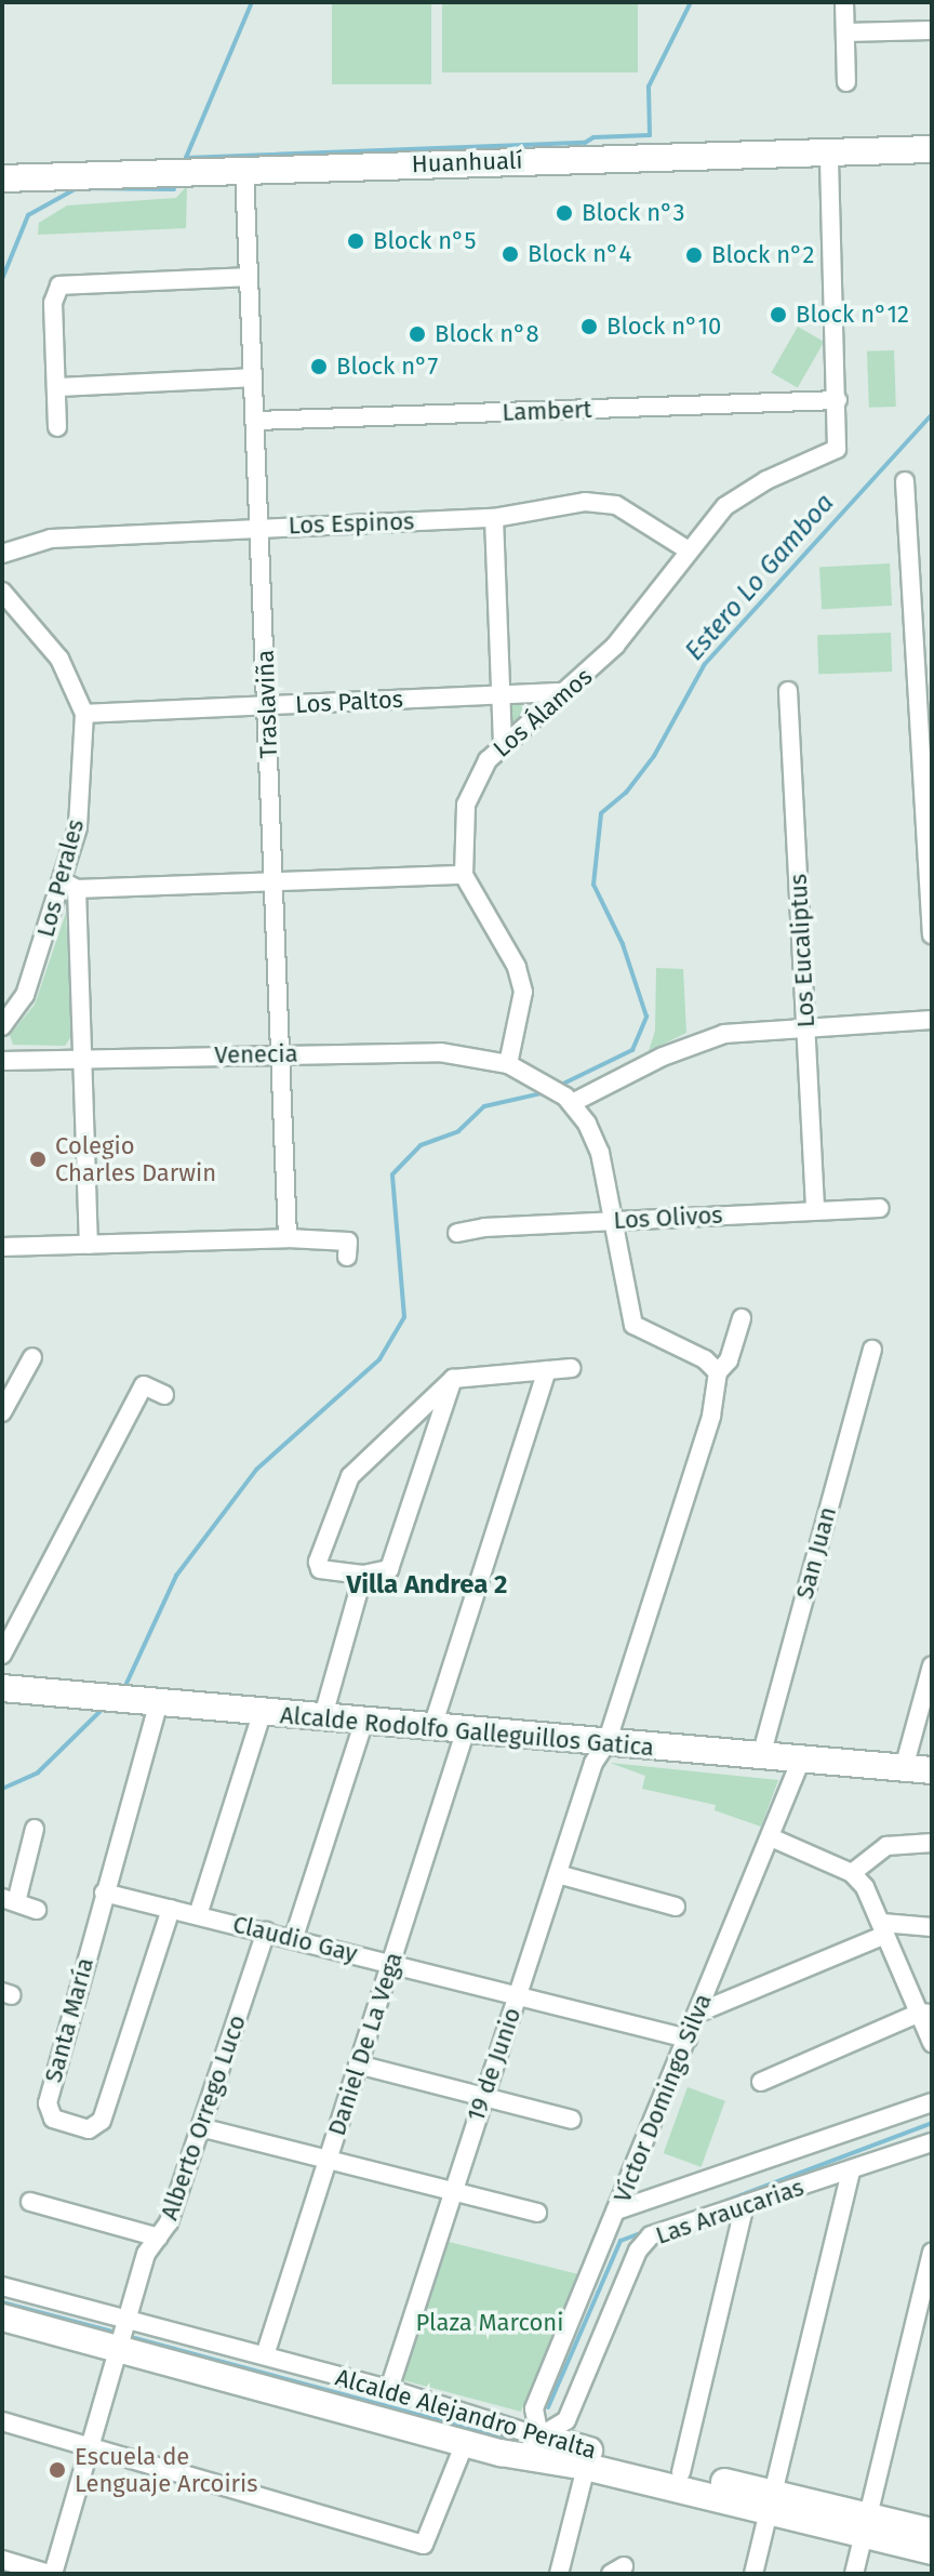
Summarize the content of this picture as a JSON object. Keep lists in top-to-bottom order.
{
  "streets": {
    "street": [
      "Huanhualí",
      "Lambert",
      "Los Espinos",
      "Los Paltos",
      "Traslaviña",
      "Los Álamos",
      "Los Perales",
      "Los Eucaliptus",
      "Venecia",
      "Los Olivos",
      "San Juan",
      "Alcalde Rodolfo Galleguillos Gatica",
      "Claudio Gay",
      "Santa María",
      "Daniel De La Vega",
      "19 de Junio",
      "Víctor Domingo Silva",
      "Alberto Orrego Luco",
      "Las Araucarias",
      "Alcalde Alejandro Peralta"
    ]
  },
  "crossings": [
    ["Huanhualí", "Traslaviña"],
    ["Huanhualí", "Los Álamos"],
    ["Lambert", "Traslaviña"],
    ["Lambert", "Los Álamos"],
    ["Los Espinos", "Traslaviña"],
    ["Los Espinos", "Los Álamos"],
    ["Los Paltos", "Traslaviña"],
    ["Los Paltos", "Los Álamos"],
    ["Los Paltos", "Los Perales"],
    ["Traslaviña", "Venecia"],
    ["Los Eucaliptus", "Los Olivos"],
    ["San Juan", "Alcalde Rodolfo Galleguillos Gatica"],
    ["Alcalde Rodolfo Galleguillos Gatica", "Santa María"],
    ["Alcalde Rodolfo Galleguillos Gatica", "Daniel De La Vega"],
    ["Alcalde Rodolfo Galleguillos Gatica", "19 de Junio"],
    ["Alcalde Rodolfo Galleguillos Gatica", "Víctor Domingo Silva"],
    ["Claudio Gay", "Santa María"],
    ["Claudio Gay", "Daniel De La Vega"],
    ["Claudio Gay", "19 de Junio"],
    ["Claudio Gay", "Víctor Domingo Silva"],
    ["Claudio Gay", "Alberto Orrego Luco"],
    ["Daniel De La Vega", "Alcalde Alejandro Peralta"],
    ["19 de Junio", "Alcalde Alejandro Peralta"],
    ["Víctor Domingo Silva", "Las Araucarias"],
    ["Víctor Domingo Silva", "Alcalde Alejandro Peralta"],
    ["Alberto Orrego Luco", "Alcalde Alejandro Peralta"],
    ["Las Araucarias", "Alcalde Alejandro Peralta"]
  ],
  "districts": ["Villa Andrea 2"],
  "water": ["Estero Lo Gamboa"],
  "parks": ["Plaza Marconi"],
  "places": [
    "Block n°3",
    "Block n°5",
    "Block n°4",
    "Block n°2",
    "Block n°12",
    "Block n°10",
    "Block n°8",
    "Block n°7",
    "Colegio Charles Darwin",
    "Escuela de Lenguaje Arcoiris"
  ]
}
